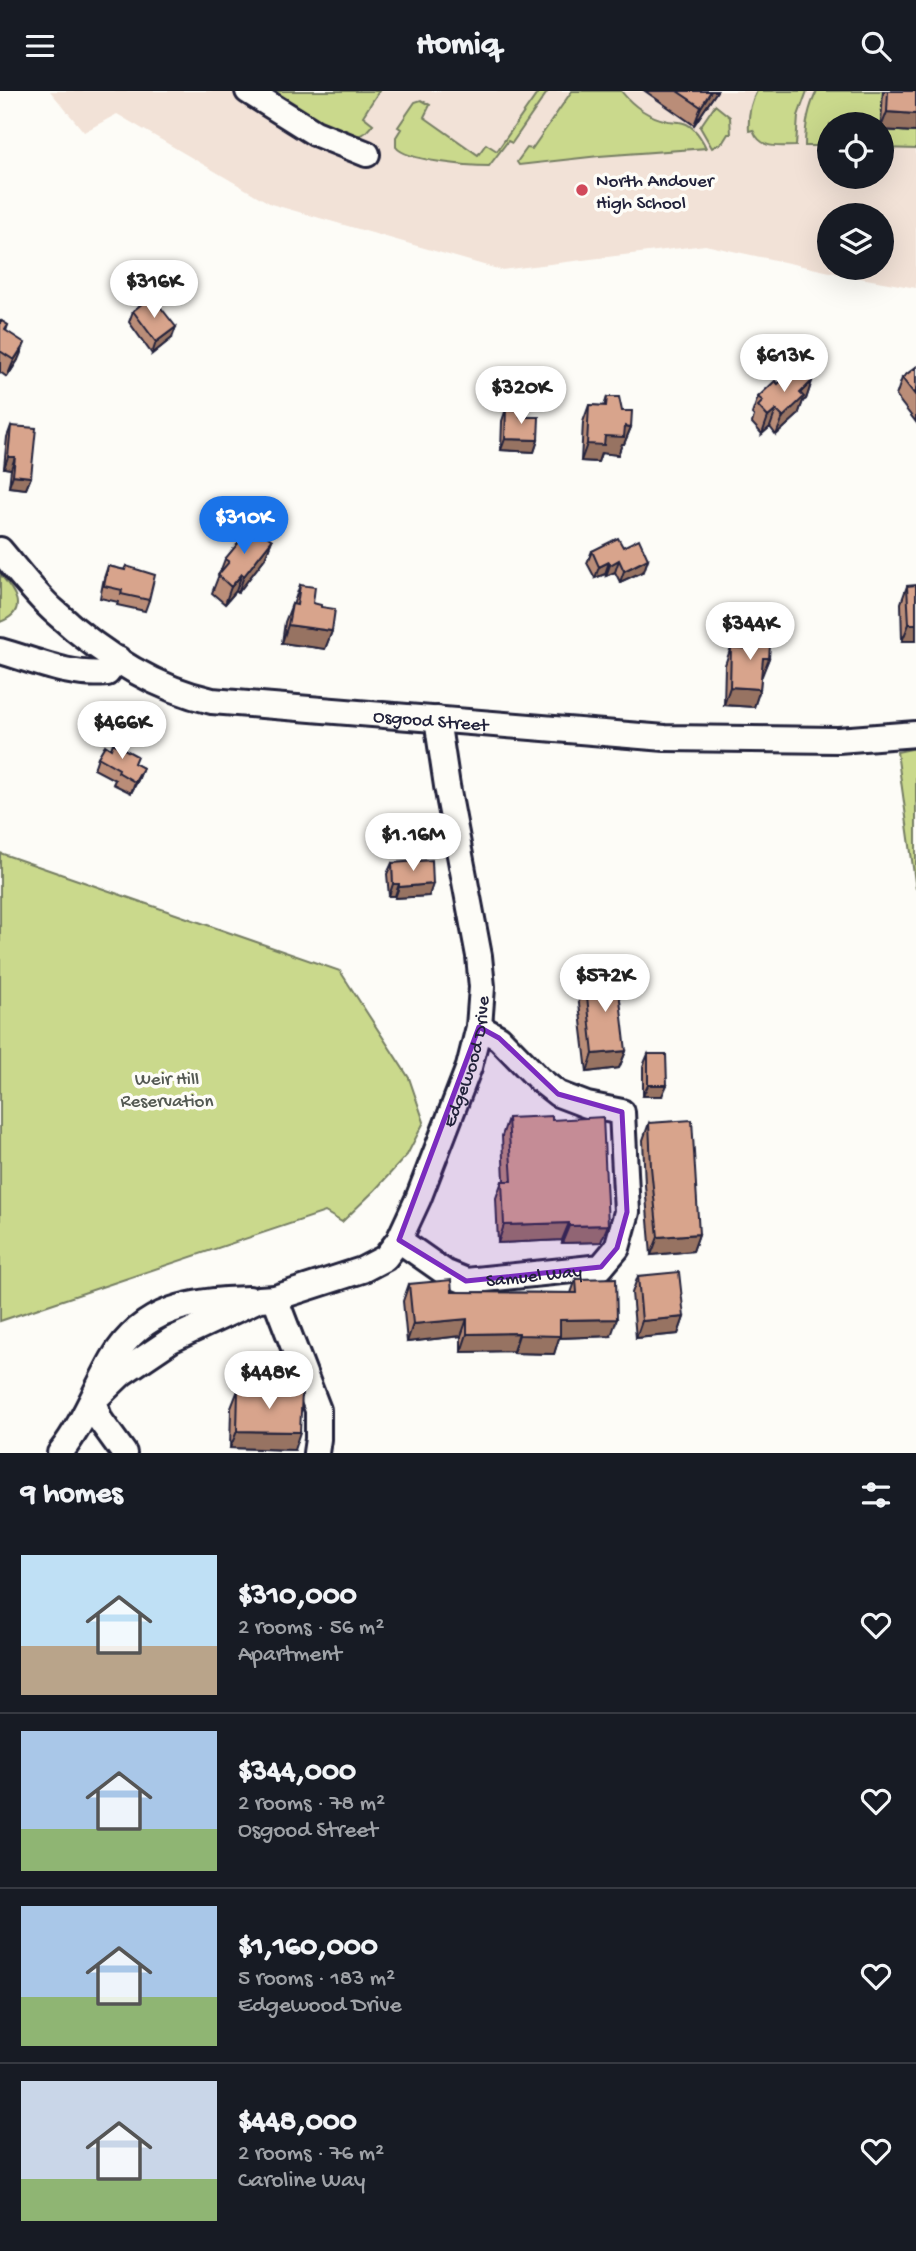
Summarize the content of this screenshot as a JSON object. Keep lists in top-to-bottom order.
{
  "streets": {
    "street": ["Osgood Street", "Edgewood Drive", "Samuel Way"]
  },
  "crossings": [
    ["Osgood Street", "Edgewood Drive"],
    ["Edgewood Drive", "Samuel Way"]
  ],
  "parks": ["Weir Hill Reservation"],
  "places": ["North Andover High School"],
  "page": {
    "header": "Homiq",
    "price": [
      "$316K",
      "$613K",
      "$320K",
      "$310K",
      "$344K",
      "$466K",
      "$1.16M",
      "$572K",
      "$448K"
    ],
    "heading": "9 homes",
    "list": [
      {
        "name": "$310,000",
        "note": "2 rooms · 56 m² · Apartment"
      },
      {
        "name": "$344,000",
        "note": "2 rooms · 78 m² · Osgood Street"
      },
      {
        "name": "$1,160,000",
        "note": "5 rooms · 183 m² · Edgewood Drive"
      },
      {
        "name": "$448,000",
        "note": "2 rooms · 76 m² · Caroline Way"
      }
    ]
  }
}
